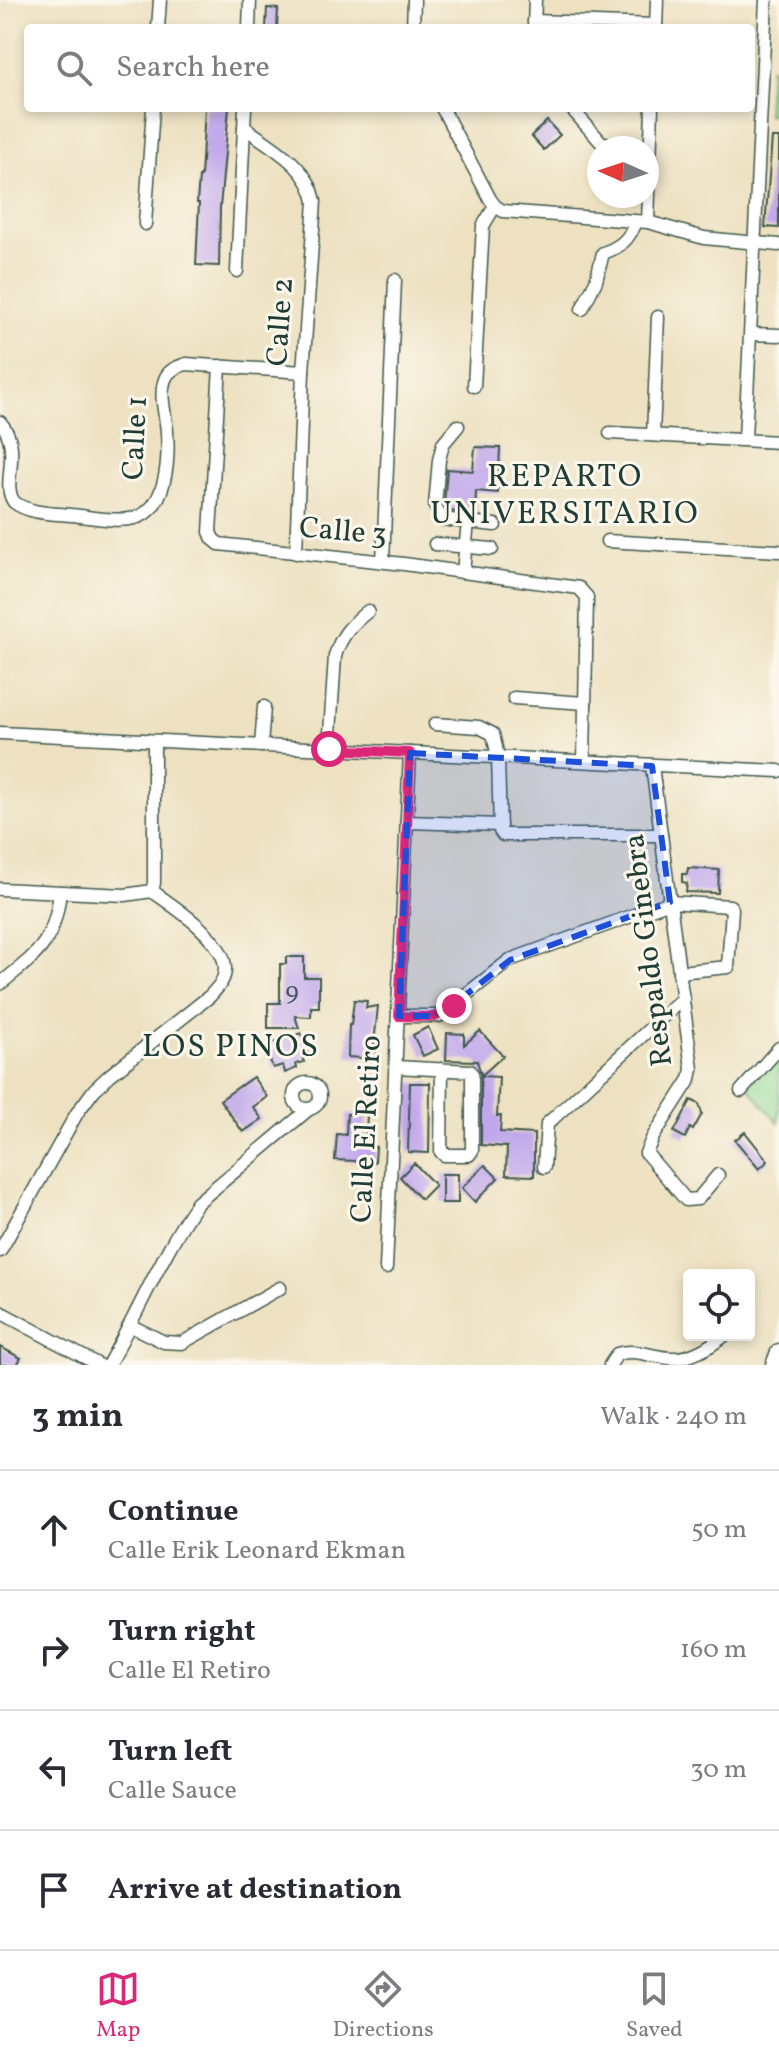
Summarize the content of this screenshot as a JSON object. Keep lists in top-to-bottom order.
{
  "streets": {
    "street": [
      "Calle 2",
      "Calle 1",
      "Calle 3",
      "Respaldo Ginebra",
      "Calle El Retiro"
    ]
  },
  "crossings": [
    ["Calle 2", "Calle 1"],
    ["Calle 2", "Calle 3"],
    ["Calle 1", "Calle 3"]
  ],
  "districts": ["REPARTO UNIVERSITARIO", "LOS PINOS"],
  "house_numbers": ["9"],
  "north": "left",
  "page": {
    "search": "Search here",
    "heading": ["3 min", "Walk · 240 m"],
    "list": [
      ["Continue", "Calle Erik Leonard Ekman", "50 m"],
      ["Turn right", "Calle El Retiro", "160 m"],
      ["Turn left", "Calle Sauce", "30 m"],
      "Arrive at destination"
    ],
    "nav": ["Map", "Directions", "Saved"]
  }
}
